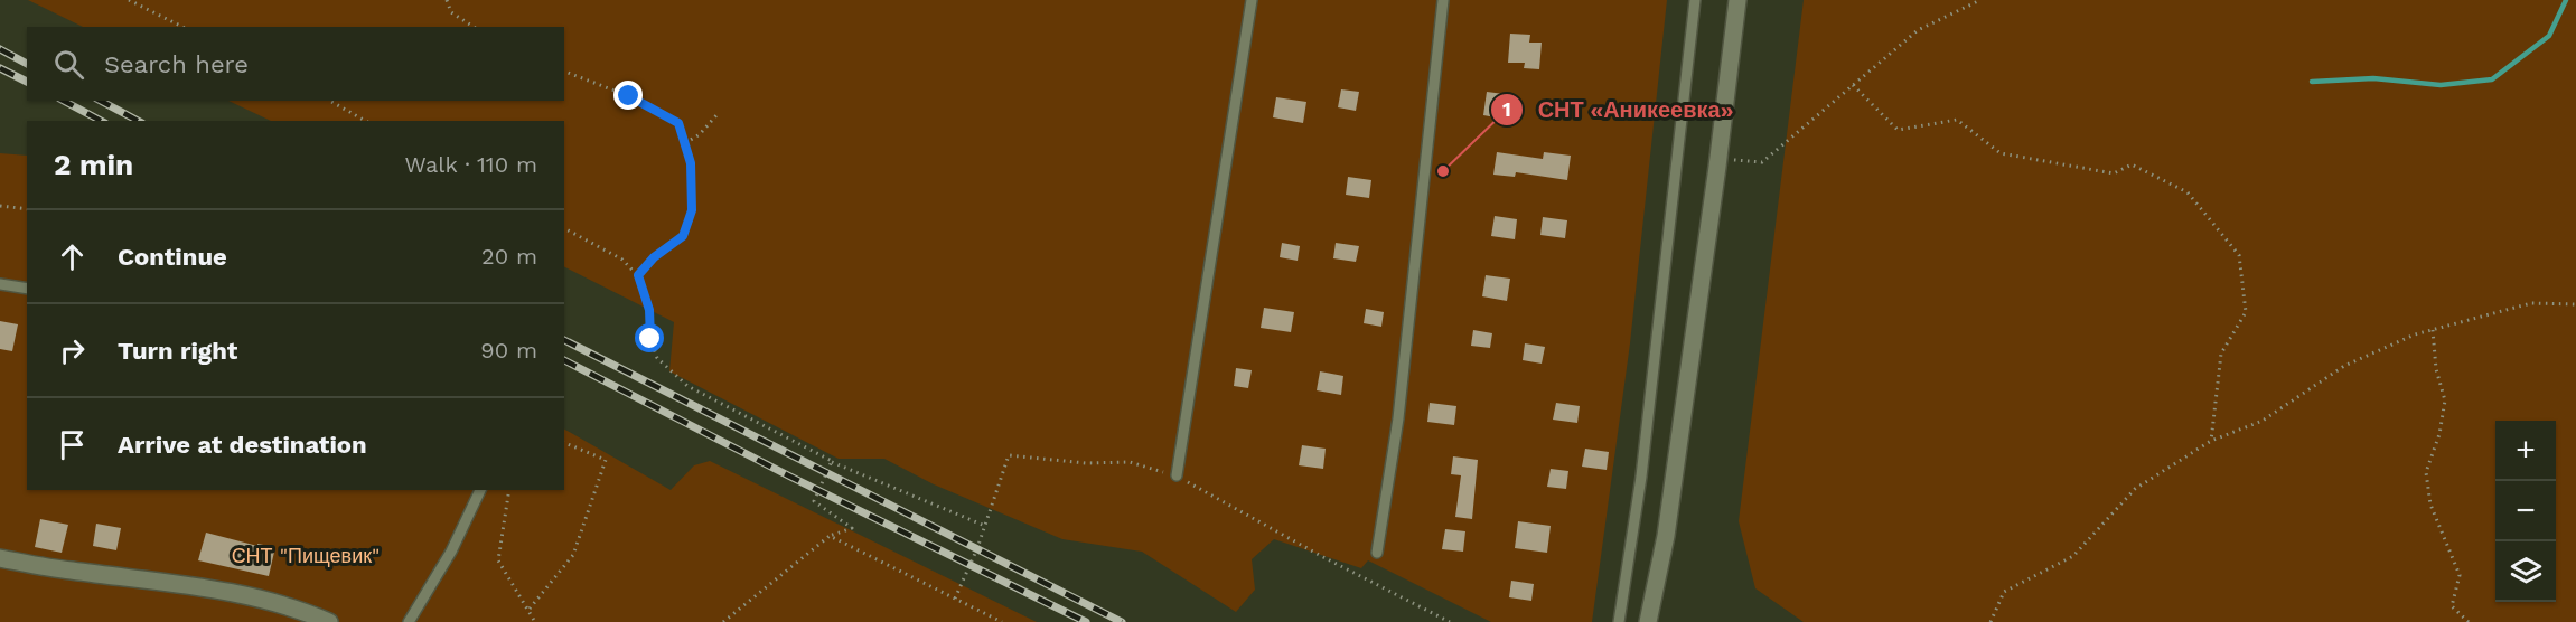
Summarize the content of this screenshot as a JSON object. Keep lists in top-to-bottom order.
{
  "parks": ["СНТ \"Пищевик\""],
  "places": ["СНТ «Аникеевка»"],
  "page": {
    "search": "Search here",
    "heading": ["2 min", "Walk · 110 m"],
    "list": [
      ["Continue", "20 m"],
      ["Turn right", "90 m"],
      "Arrive at destination"
    ],
    "map_buttons": ["+", "−"]
  }
}
